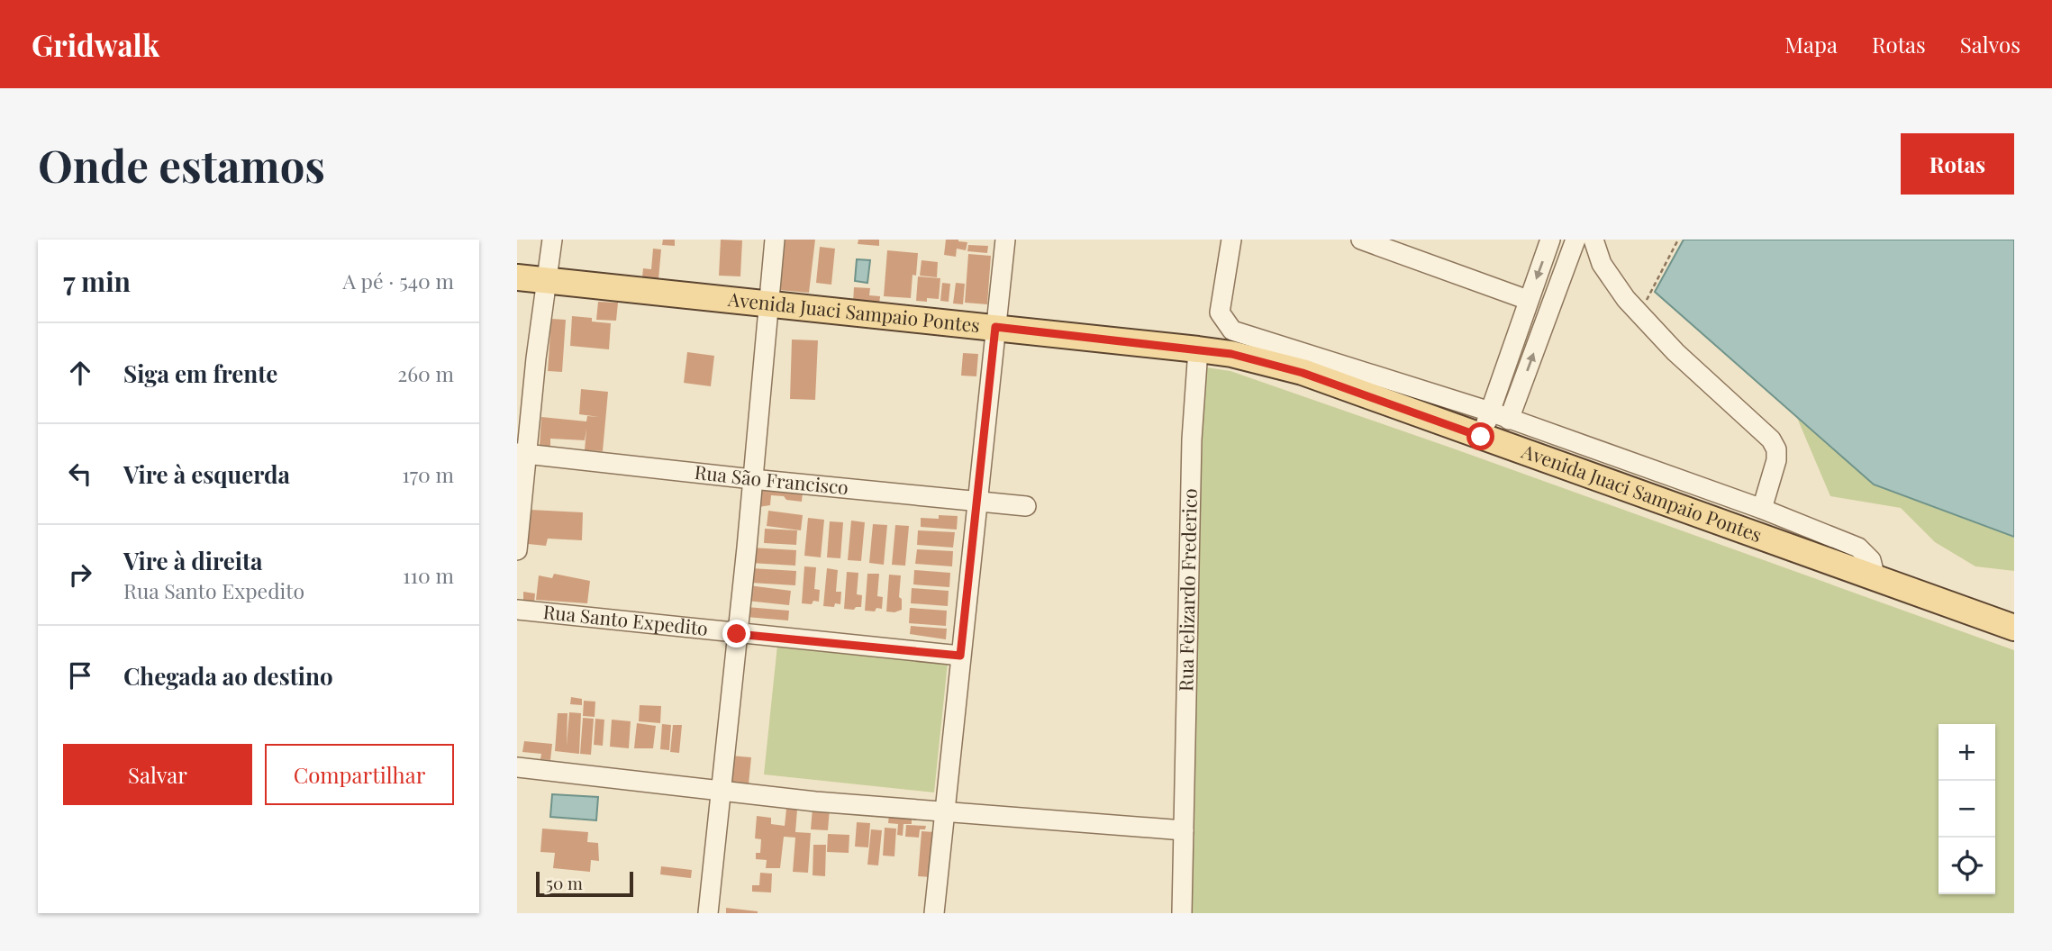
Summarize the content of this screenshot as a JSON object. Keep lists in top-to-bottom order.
{
  "streets": {
    "main road": ["Avenida Juaci Sampaio Pontes"],
    "street": ["Rua São Francisco", "Rua Felizardo Frederico", "Rua Santo Expedito"]
  },
  "crossings": [
    ["Avenida Juaci Sampaio Pontes", "Rua Felizardo Frederico"]
  ],
  "scale_bar": "50 m",
  "page": {
    "header": "Gridwalk",
    "nav": ["Mapa", "Rotas", "Salvos"],
    "buttons": [
      "Rotas",
      ["Salvar", "Compartilhar"]
    ],
    "title": "Onde estamos",
    "heading": ["7 min", "A pé · 540 m"],
    "list": [
      ["Siga em frente", "260 m"],
      ["Vire à esquerda", "170 m"],
      ["Vire à direita", "Rua Santo Expedito", "110 m"],
      "Chegada ao destino"
    ],
    "map_buttons": ["+", "−"],
    "scale": "50 m"
  }
}
